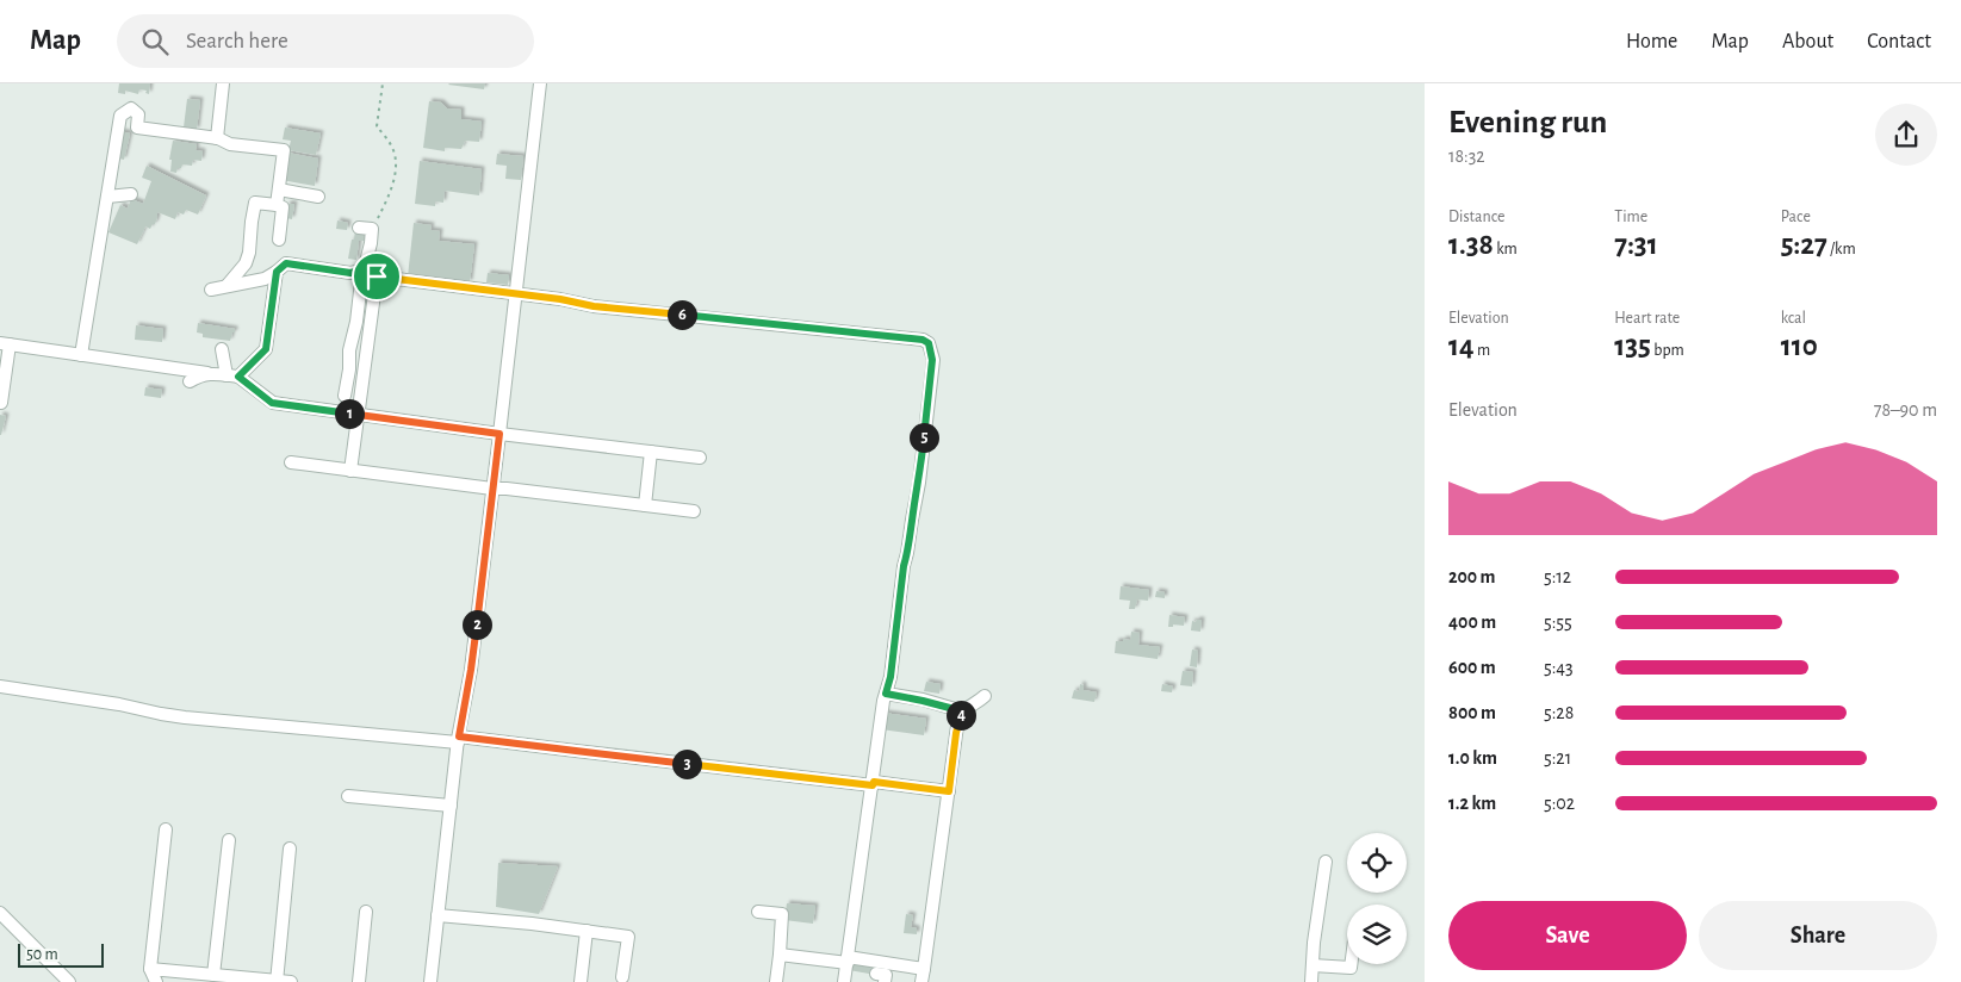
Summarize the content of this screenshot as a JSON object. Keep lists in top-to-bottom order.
{
  "scale_bar": "50 m",
  "page": {
    "header": "Map",
    "search": "Search here",
    "nav": [
      "Home",
      "Map",
      "About",
      "Contact"
    ],
    "heading": ["Evening run", "18:32"],
    "stats": [
      ["Distance", "1.38 km"],
      ["Time", "7:31"],
      ["Pace", "5:27 /km"],
      ["Elevation", "14 m"],
      ["Heart rate", "135 bpm"],
      ["kcal", "110"]
    ],
    "pins": [
      "6",
      "1",
      "5",
      "2",
      "4",
      "3"
    ],
    "chart": ["Elevation", "78–90 m"],
    "list": [
      {
        "name": "200 m",
        "note": "5:12"
      },
      {
        "name": "400 m",
        "note": "5:55"
      },
      {
        "name": "600 m",
        "note": "5:43"
      },
      {
        "name": "800 m",
        "note": "5:28"
      },
      {
        "name": "1.0 km",
        "note": "5:21"
      },
      {
        "name": "1.2 km",
        "note": "5:02"
      }
    ],
    "buttons": ["Save", "Share"],
    "scale": "50 m"
  }
}
